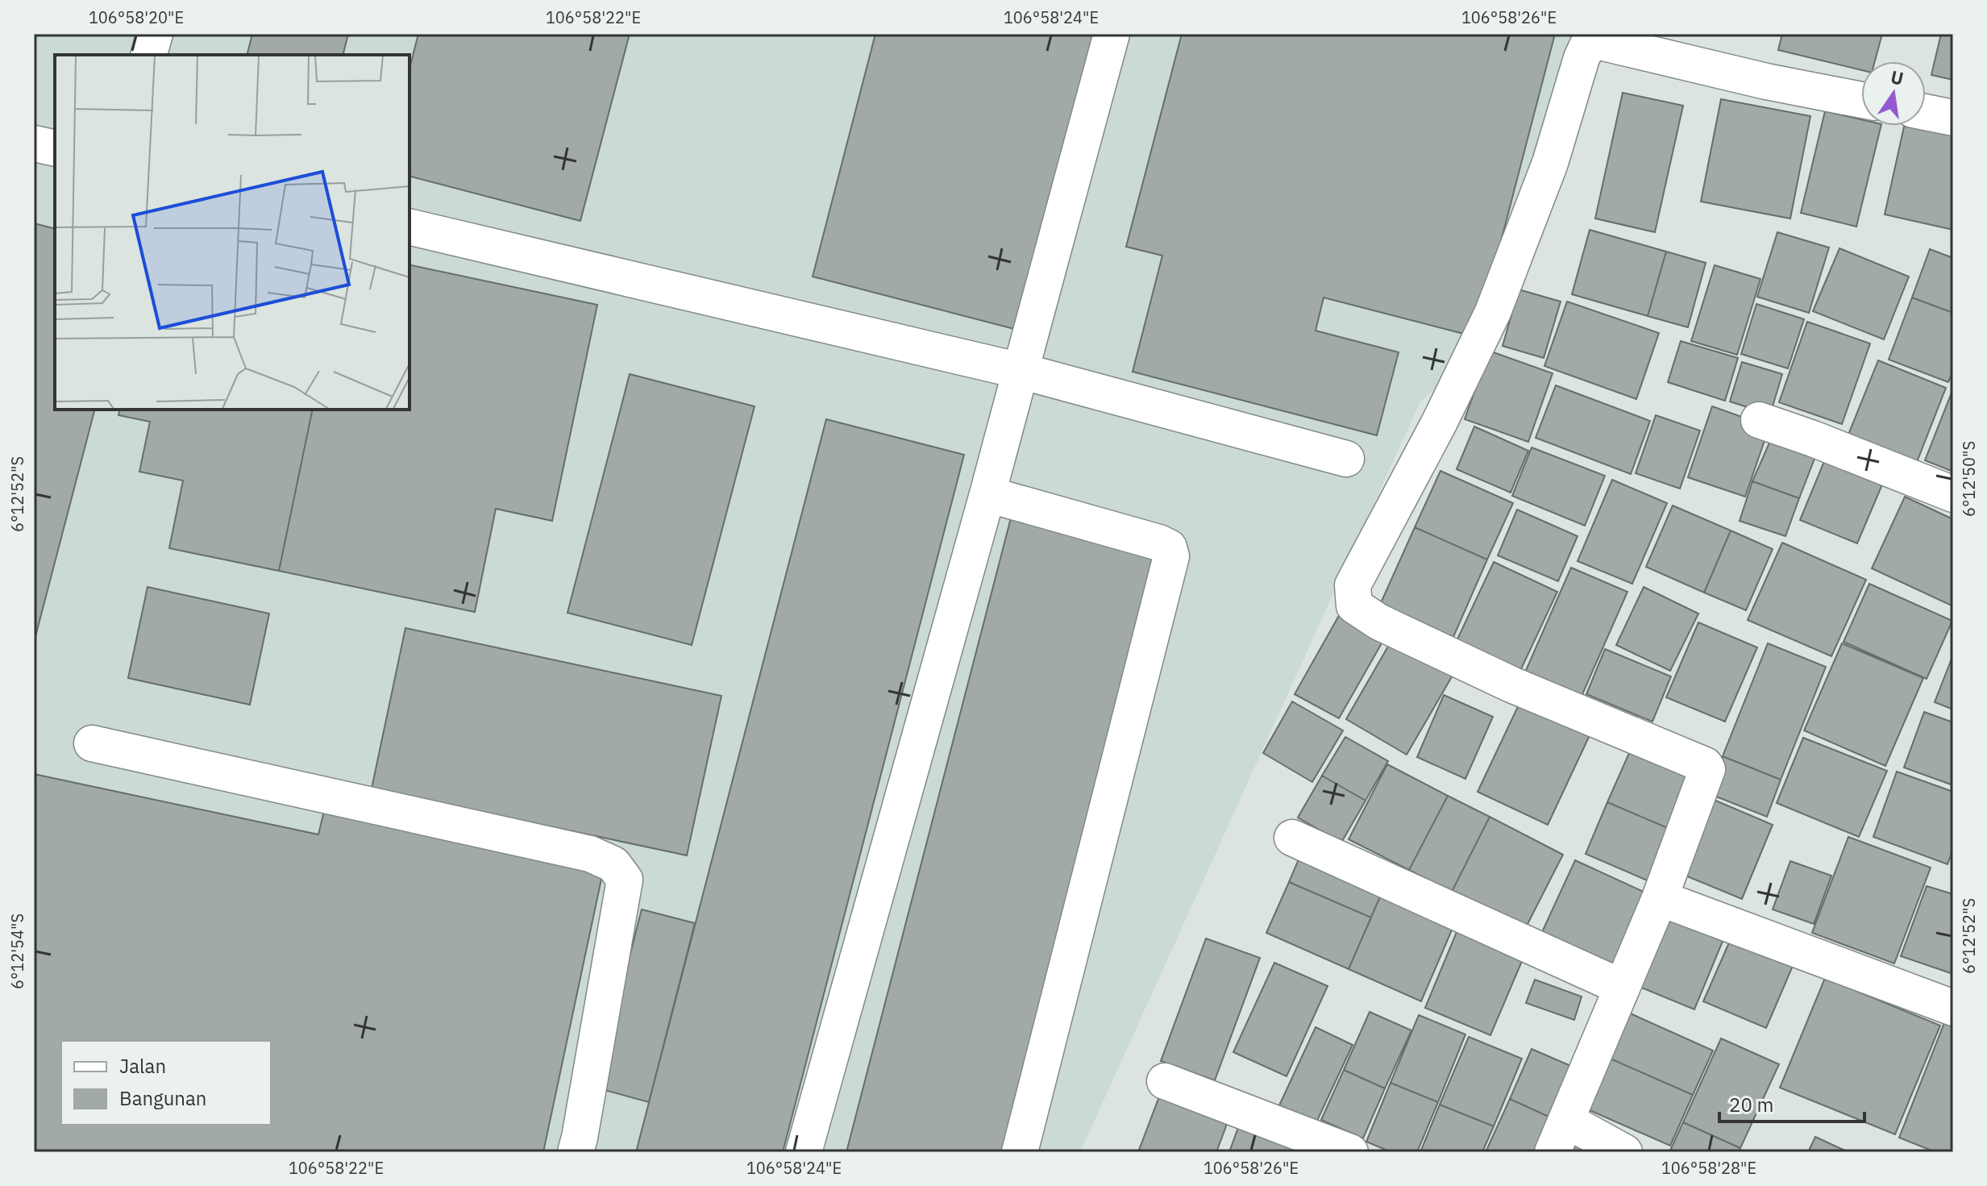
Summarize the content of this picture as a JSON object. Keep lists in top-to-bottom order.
{
  "legend": ["Jalan", "Bangunan"],
  "scale_bar": "20 m",
  "north": "top",
  "coordinates": [
    "106°58'20\"E",
    "106°58'22\"E",
    "106°58'24\"E",
    "106°58'26\"E",
    "6°12'50\"S",
    "6°12'52\"S",
    "6°12'54\"S",
    "106°58'28\"E"
  ]
}
